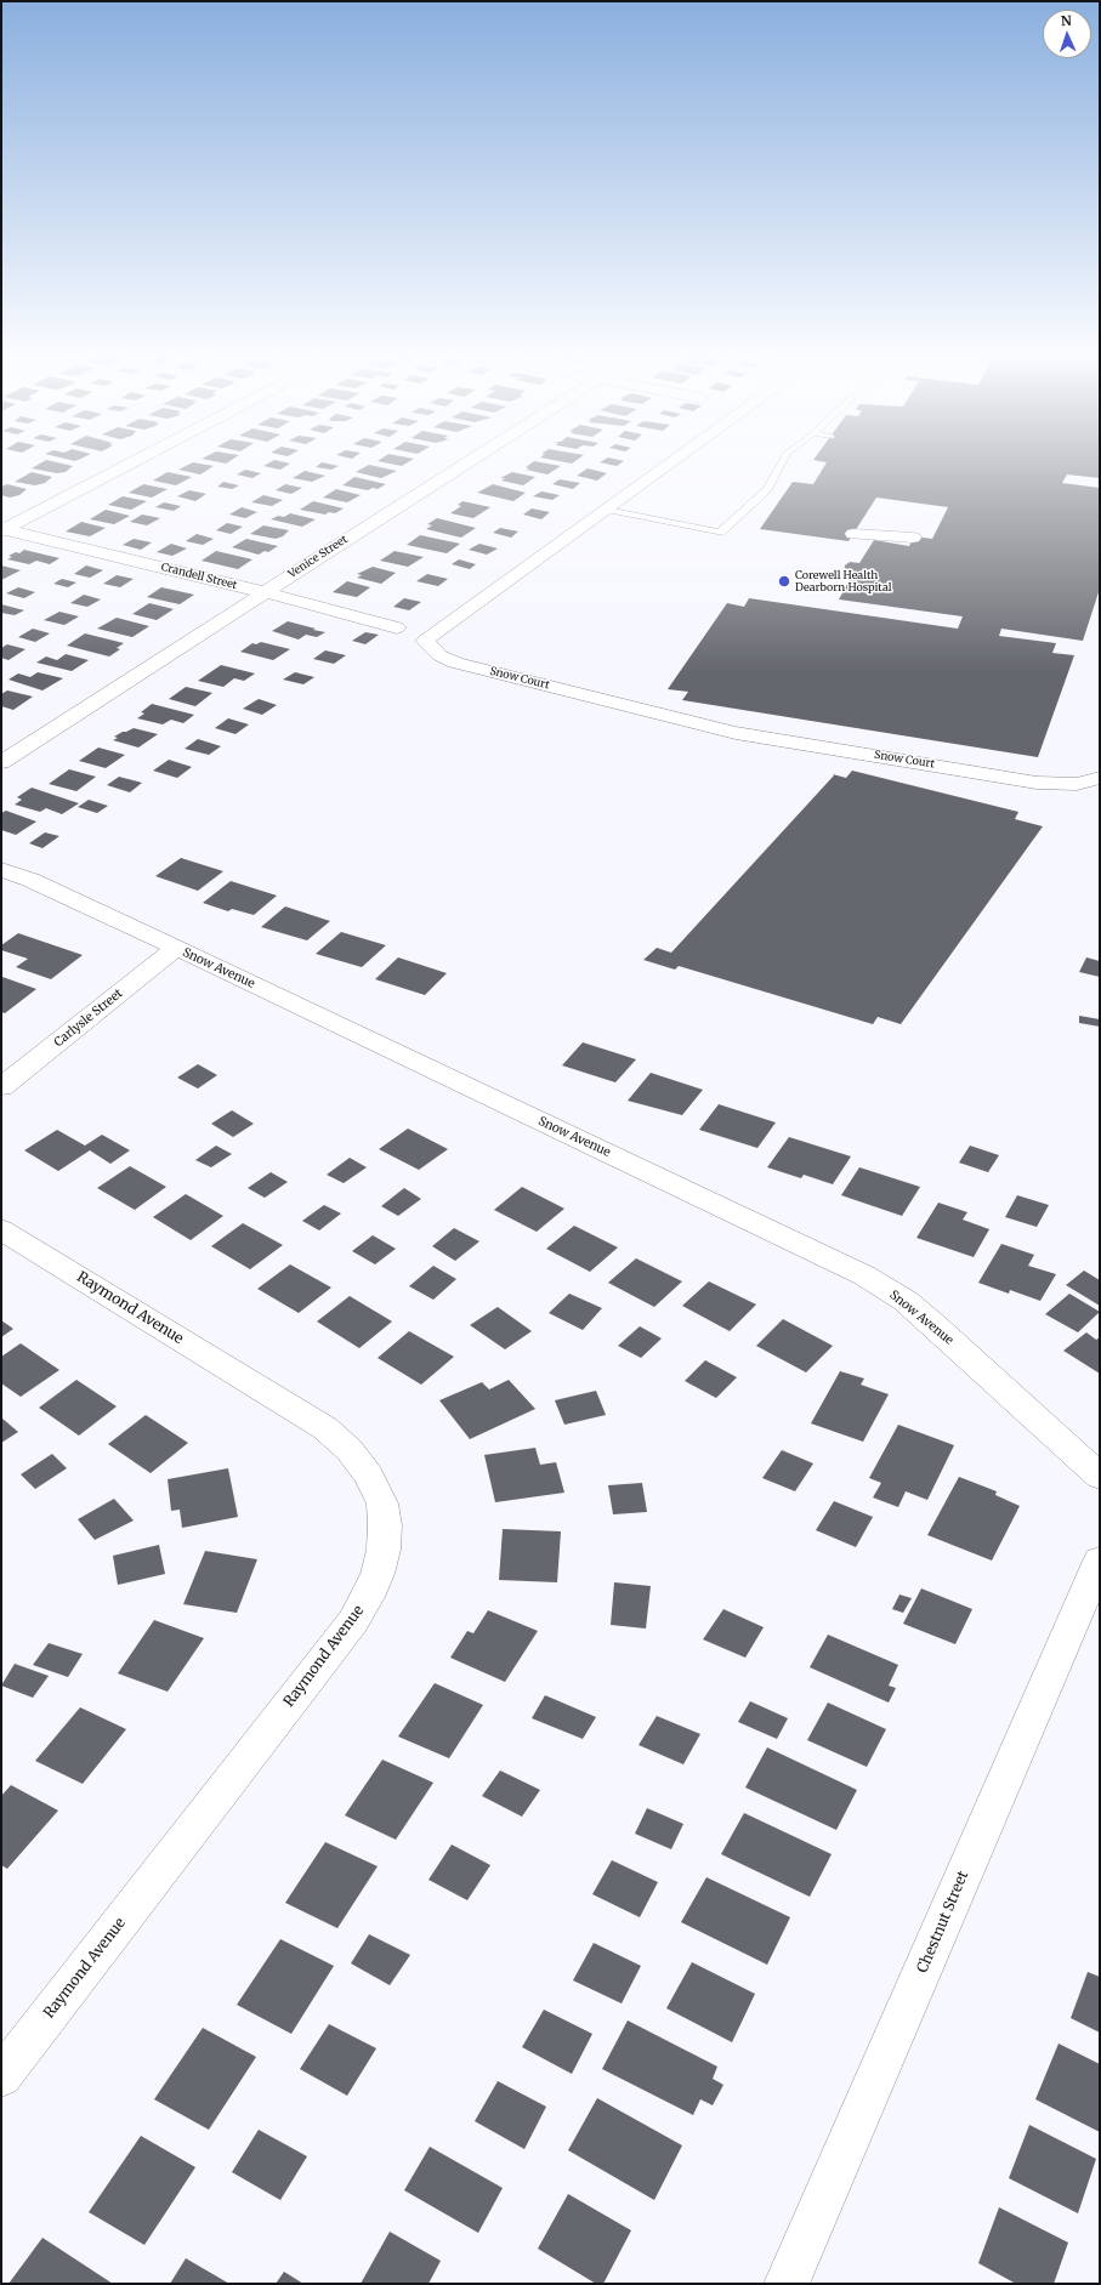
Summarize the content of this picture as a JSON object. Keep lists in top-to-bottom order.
{
  "streets": {
    "street": [
      "Venice Street",
      "Crandell Street",
      "Snow Court",
      "Snow Avenue",
      "Carlysle Street",
      "Raymond Avenue",
      "Chestnut Street"
    ]
  },
  "crossings": [
    ["Venice Street", "Crandell Street"],
    ["Snow Avenue", "Carlysle Street"]
  ],
  "places": ["Corewell Health Dearborn Hospital"],
  "north": "top"
}
